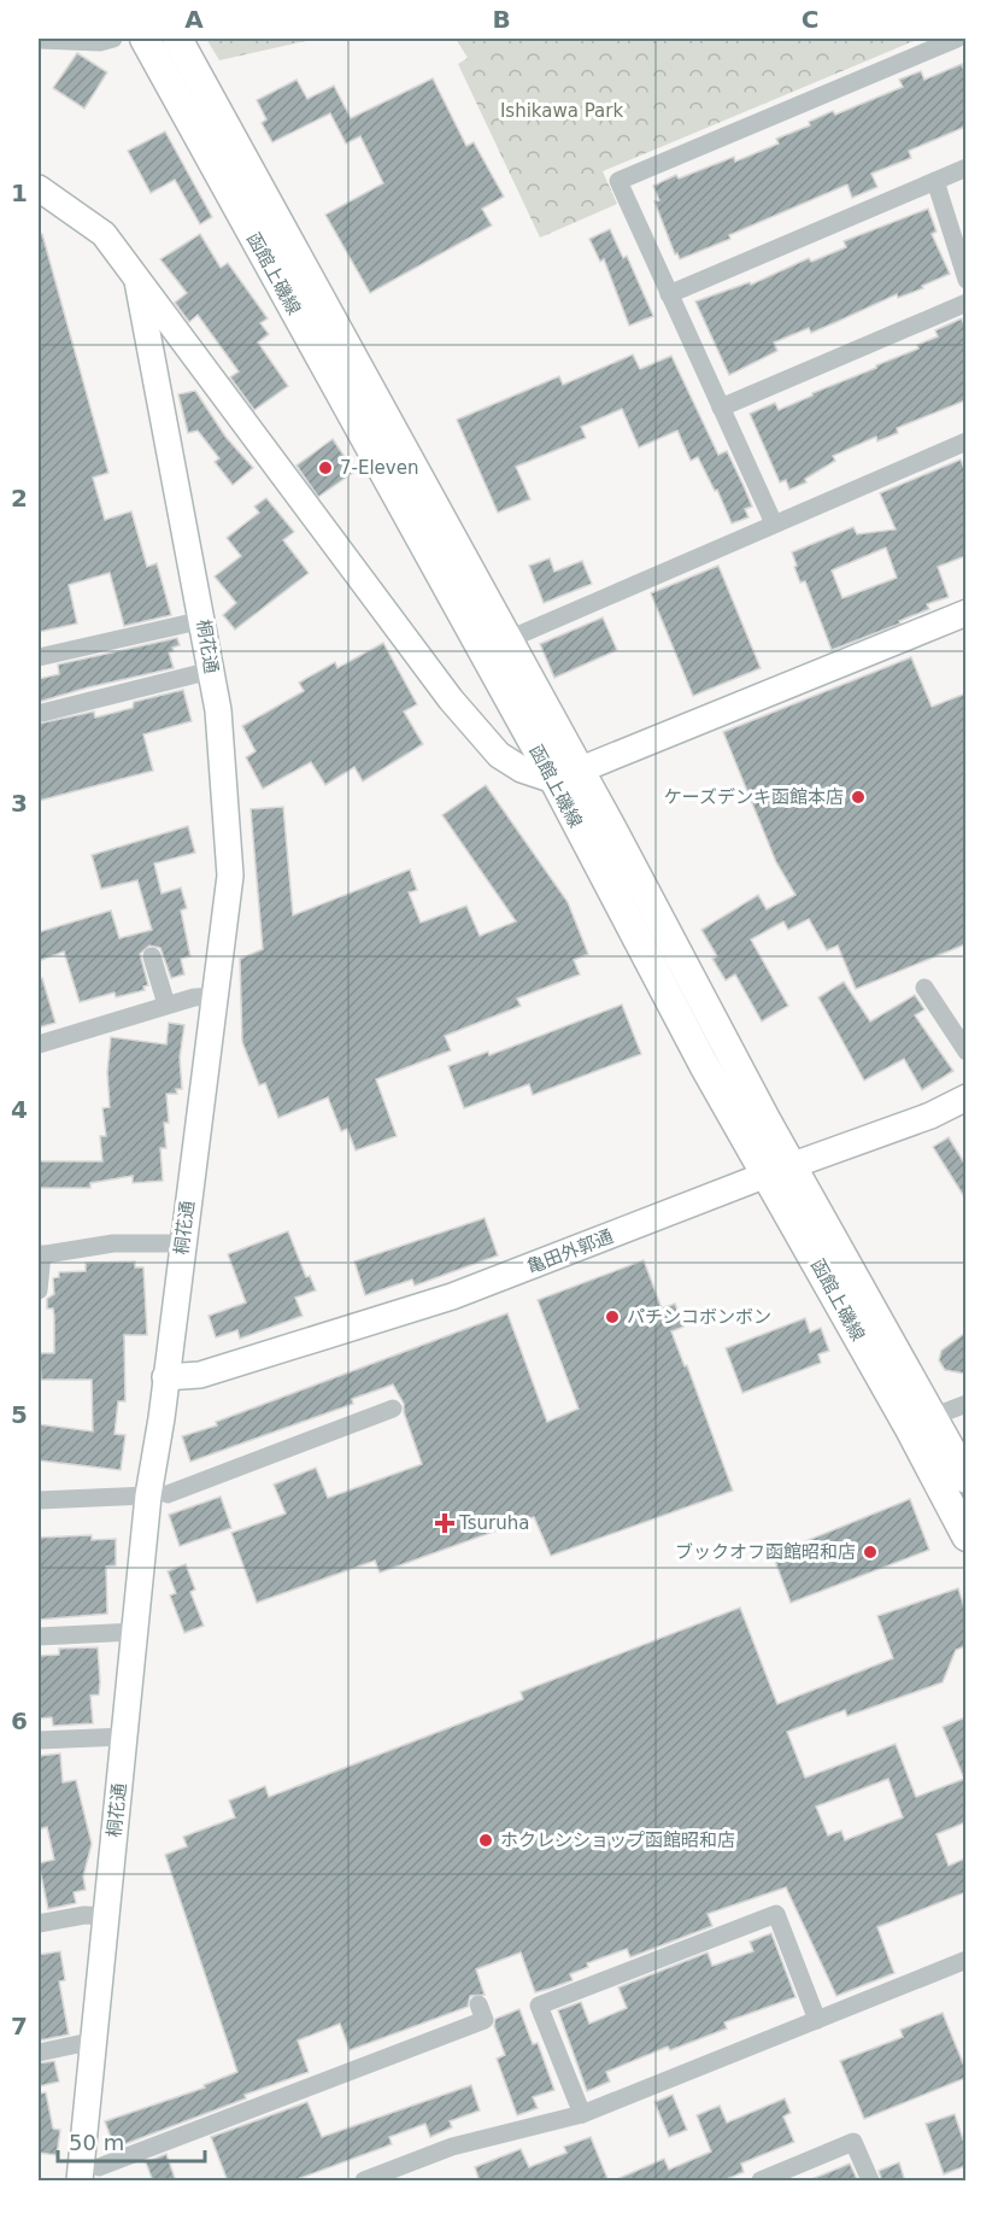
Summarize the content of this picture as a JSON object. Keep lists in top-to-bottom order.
{
  "streets": {
    "main road": ["函館上磯線"],
    "street": ["桐花通", "亀田外郭通"]
  },
  "crossings": [
    ["函館上磯線", "亀田外郭通"],
    ["桐花通", "亀田外郭通"]
  ],
  "parks": ["Ishikawa Park"],
  "places": {
    "other": [
      "7-Eleven",
      "ケーズデンキ函館本店",
      "パチンコボンボン",
      "ブックオフ函館昭和店",
      "ホクレンショップ函館昭和店"
    ],
    "health": ["Tsuruha"]
  },
  "scale_bar": "50 m",
  "grid": {
    "columns": ["A", "B", "C"],
    "rows": [
      "1",
      "2",
      "3",
      "4",
      "5",
      "6",
      "7"
    ]
  }
}
